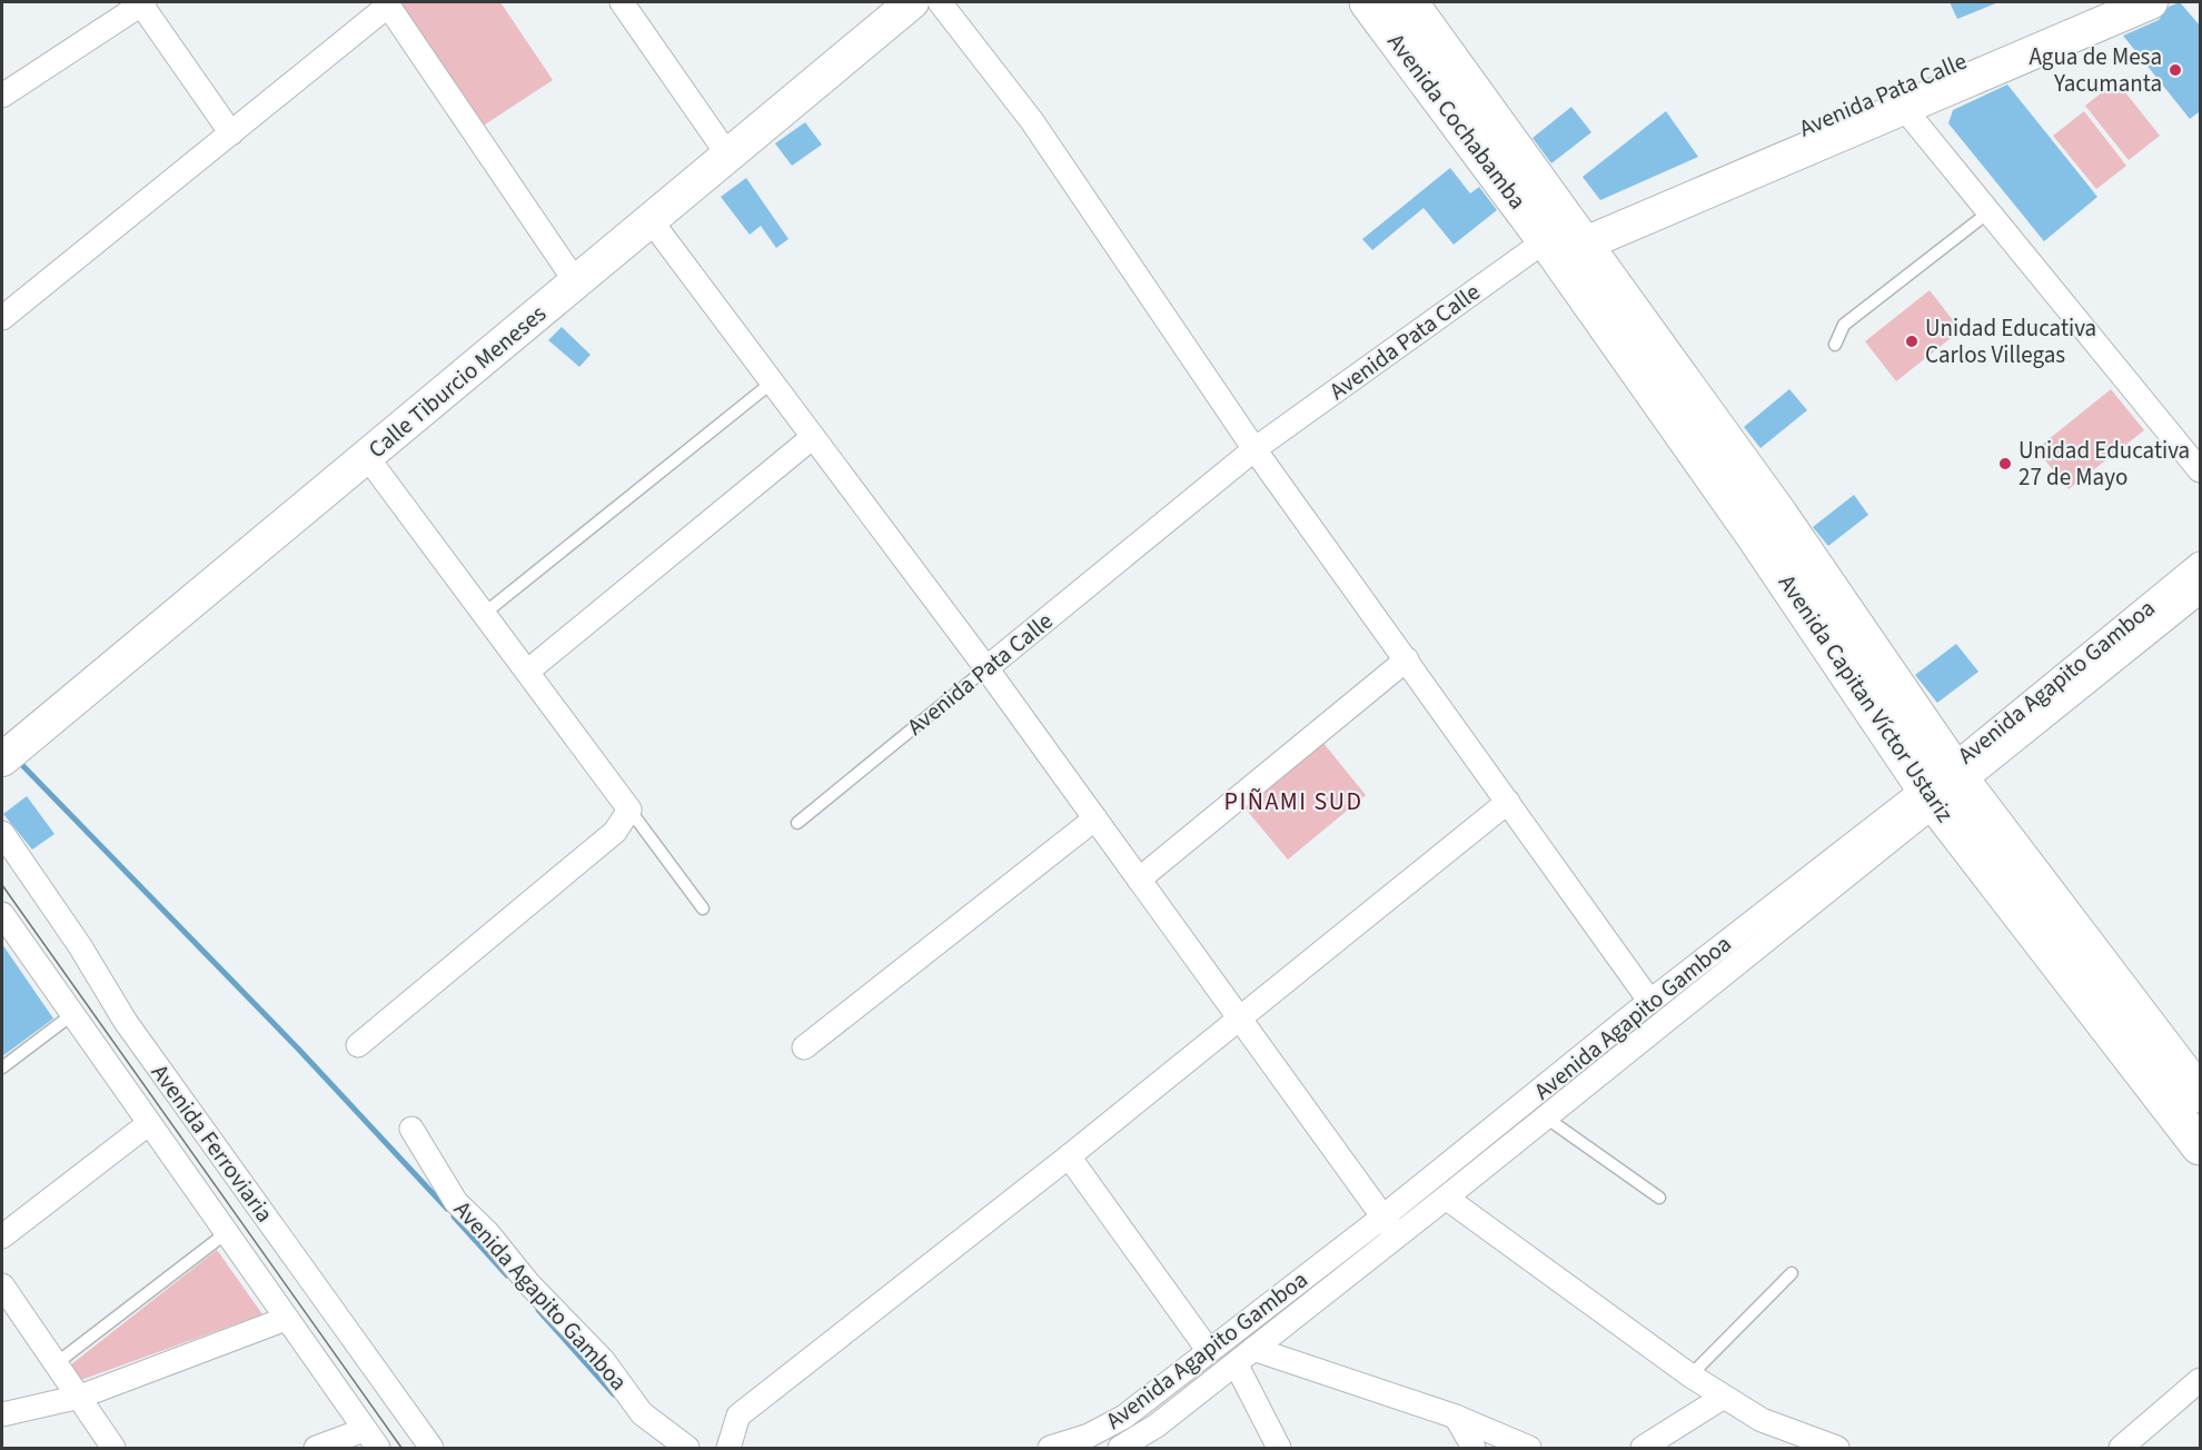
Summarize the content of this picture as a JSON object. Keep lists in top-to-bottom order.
{
  "streets": {
    "main road": ["Avenida Cochabamba", "Avenida Capitan Víctor Ustariz"],
    "street": [
      "Avenida Pata Calle",
      "Calle Tiburcio Meneses",
      "Avenida Agapito Gamboa",
      "Avenida Ferroviaria"
    ]
  },
  "crossings": [
    ["Avenida Pata Calle", "Avenida Cochabamba"],
    ["Avenida Pata Calle", "Avenida Capitan Víctor Ustariz"],
    ["Avenida Cochabamba", "Avenida Capitan Víctor Ustariz"],
    ["Avenida Agapito Gamboa", "Avenida Capitan Víctor Ustariz"]
  ],
  "districts": ["PIÑAMI SUD"],
  "places": ["Agua de Mesa Yacumanta", "Unidad Educativa Carlos Villegas", "Unidad Educativa 27 de Mayo"]
}
